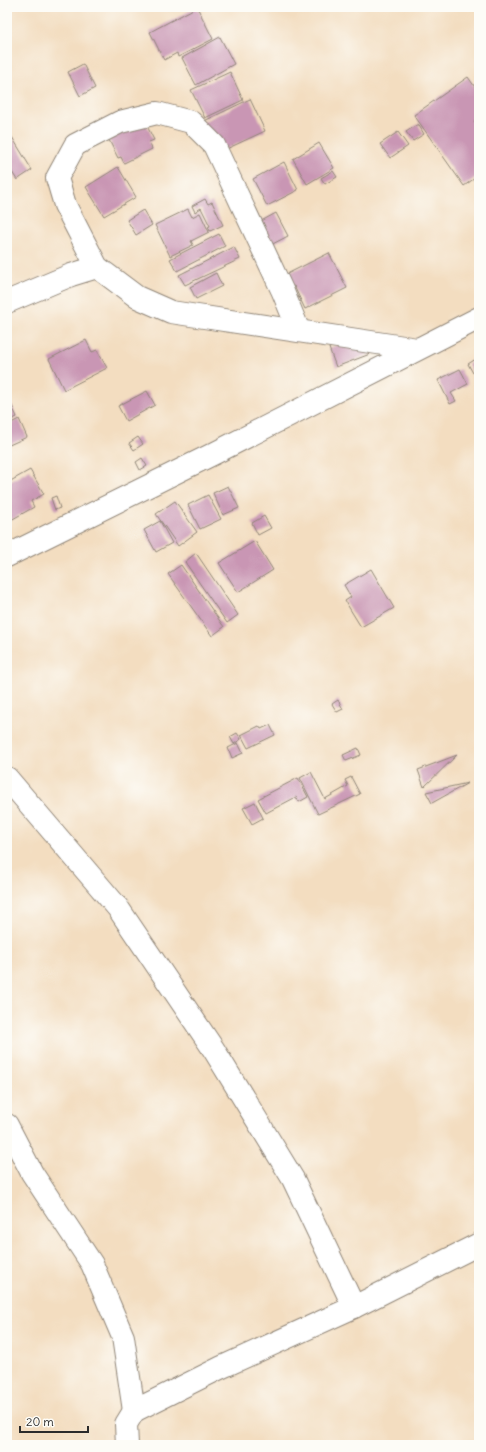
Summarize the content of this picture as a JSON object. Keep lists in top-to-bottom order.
{
  "scale_bar": "20 m"
}
